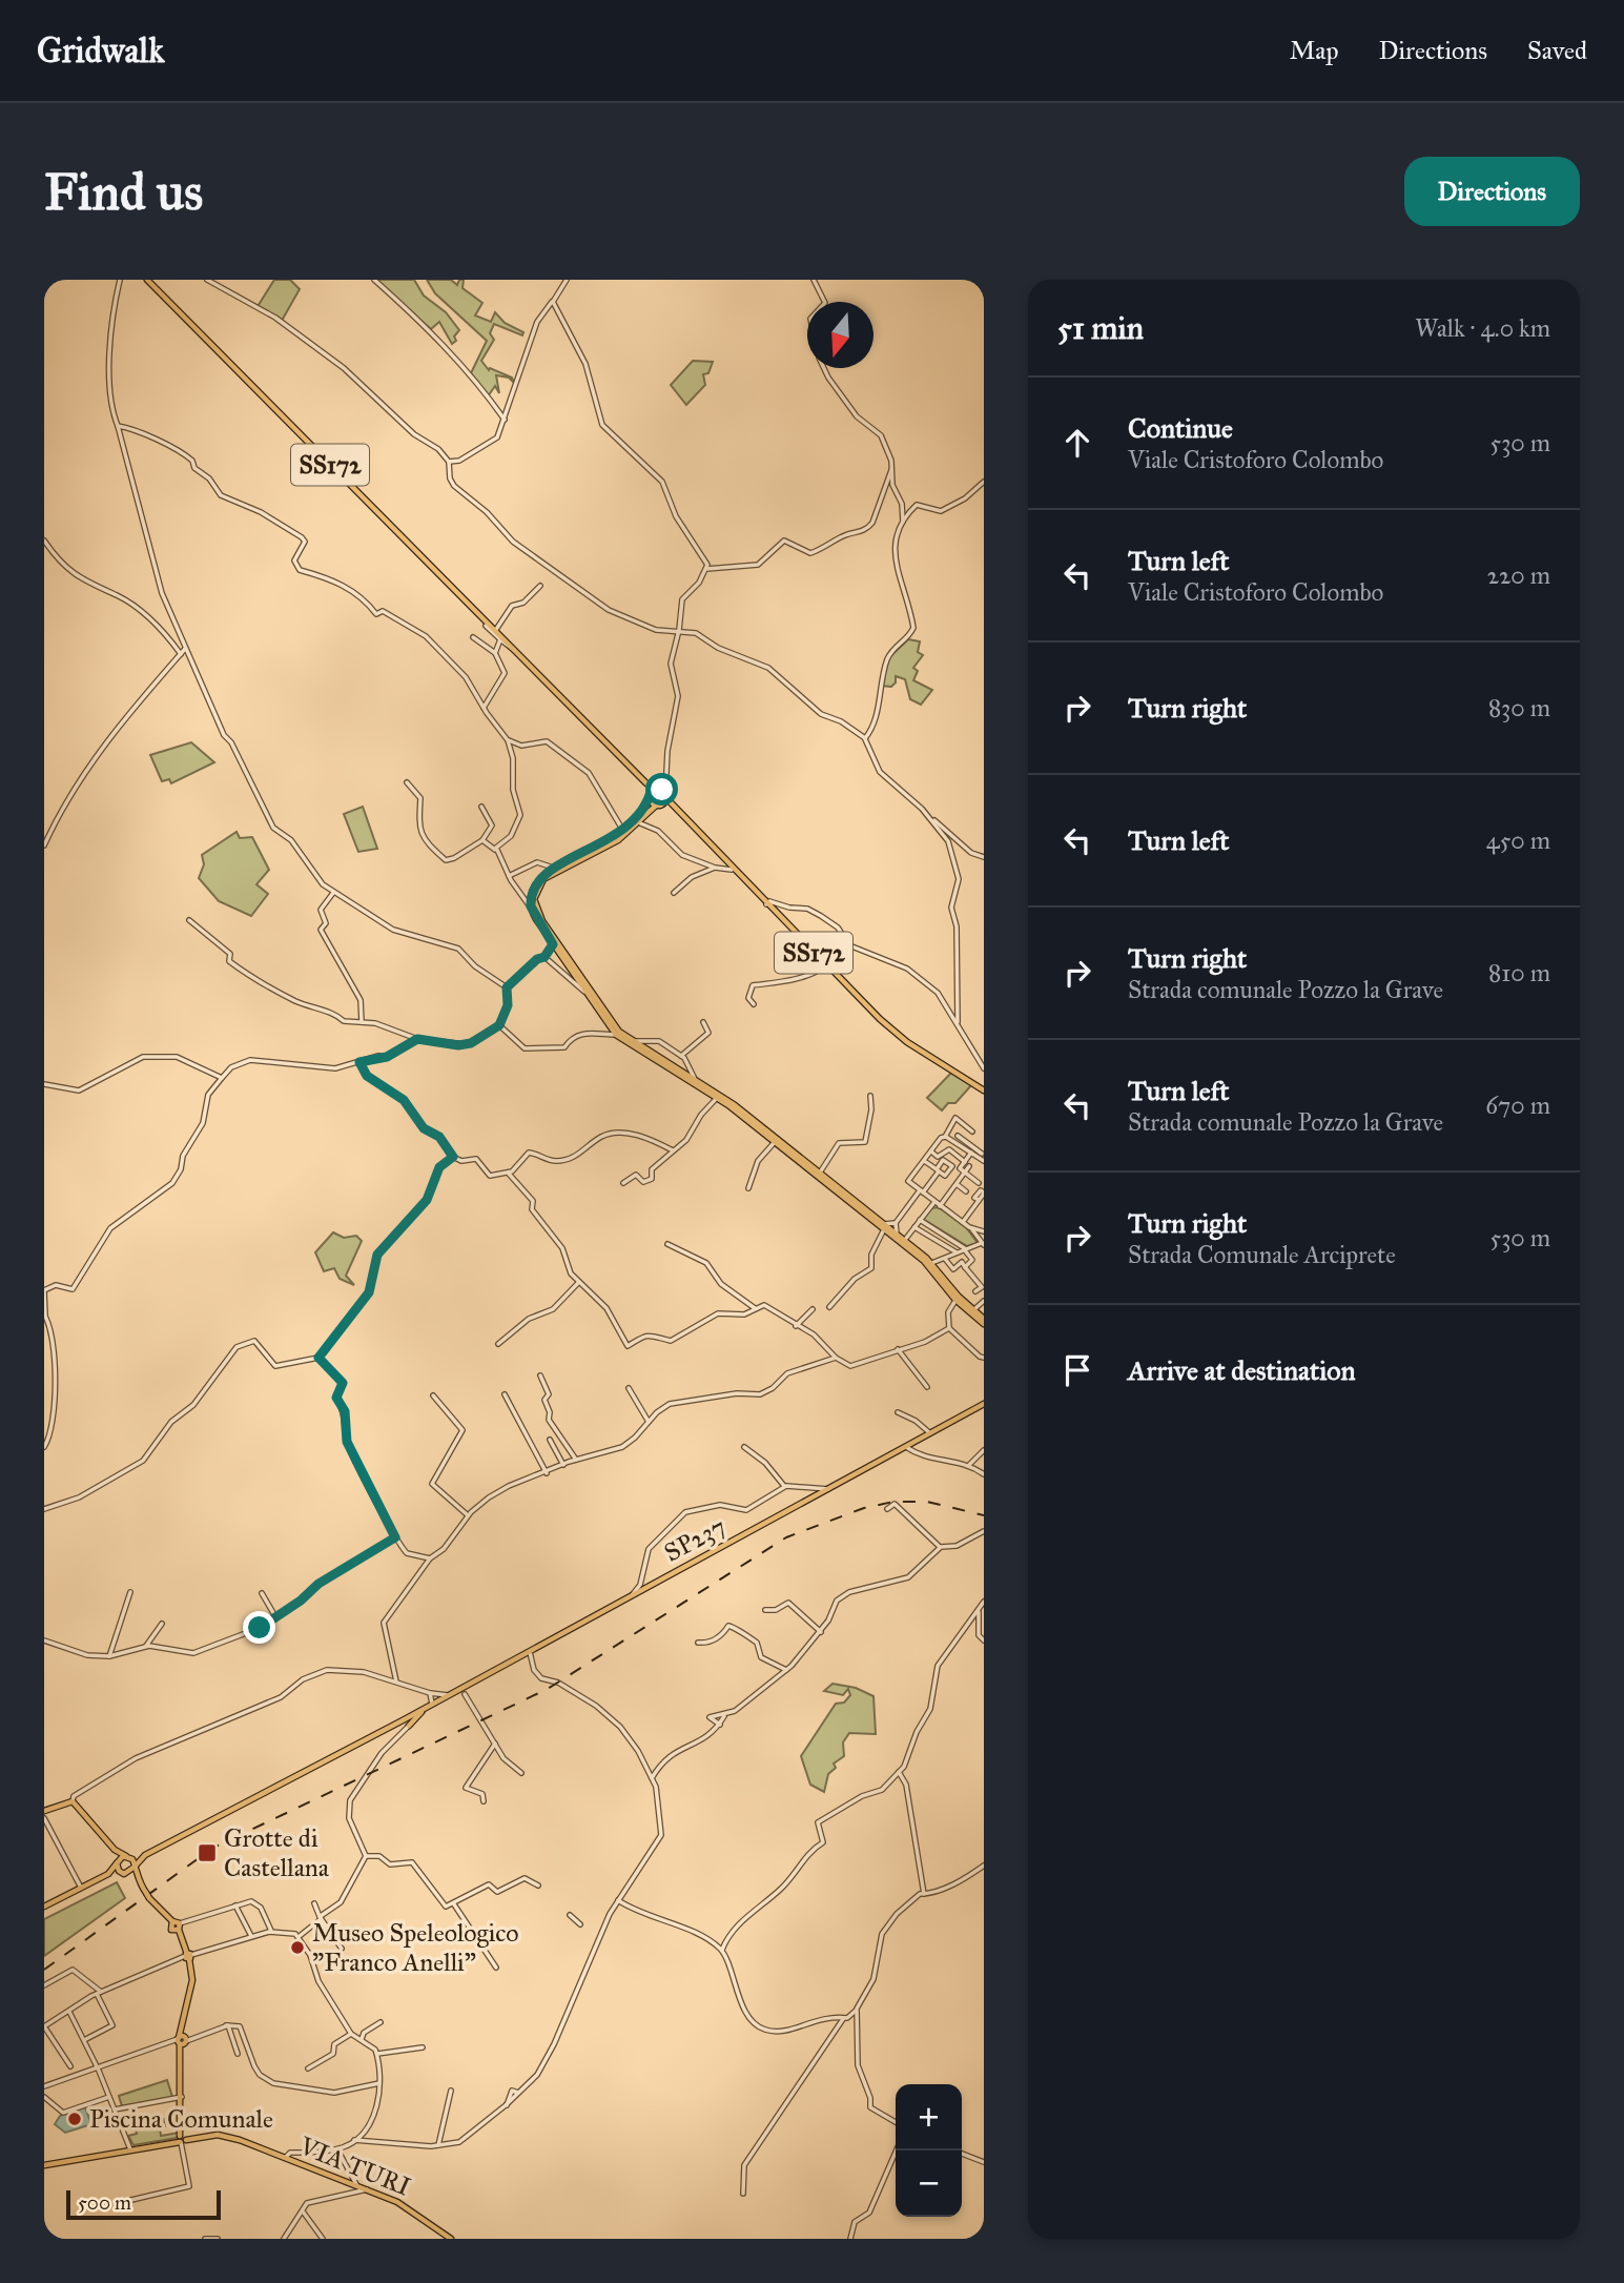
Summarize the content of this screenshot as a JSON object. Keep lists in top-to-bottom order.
{
  "streets": {
    "main road": ["SS172", "SP237", "VIA TURI"]
  },
  "places": {
    "transit": ["Grotte di Castellana"],
    "other": ["Museo Speleologico \"Franco Anelli\"", "Piscina Comunale"]
  },
  "scale_bar": "500 m",
  "north": "bottom",
  "page": {
    "header": "Gridwalk",
    "nav": ["Map", "Directions", "Saved"],
    "buttons": "Directions",
    "title": "Find us",
    "heading": ["51 min", "Walk · 4.0 km"],
    "list": [
      ["Continue", "Viale Cristoforo Colombo", "530 m"],
      ["Turn left", "Viale Cristoforo Colombo", "220 m"],
      ["Turn right", "830 m"],
      ["Turn left", "450 m"],
      ["Turn right", "Strada comunale Pozzo la Grave", "810 m"],
      ["Turn left", "Strada comunale Pozzo la Grave", "670 m"],
      ["Turn right", "Strada Comunale Arciprete", "530 m"],
      "Arrive at destination"
    ],
    "map_buttons": ["+", "−"],
    "scale": "500 m"
  }
}
